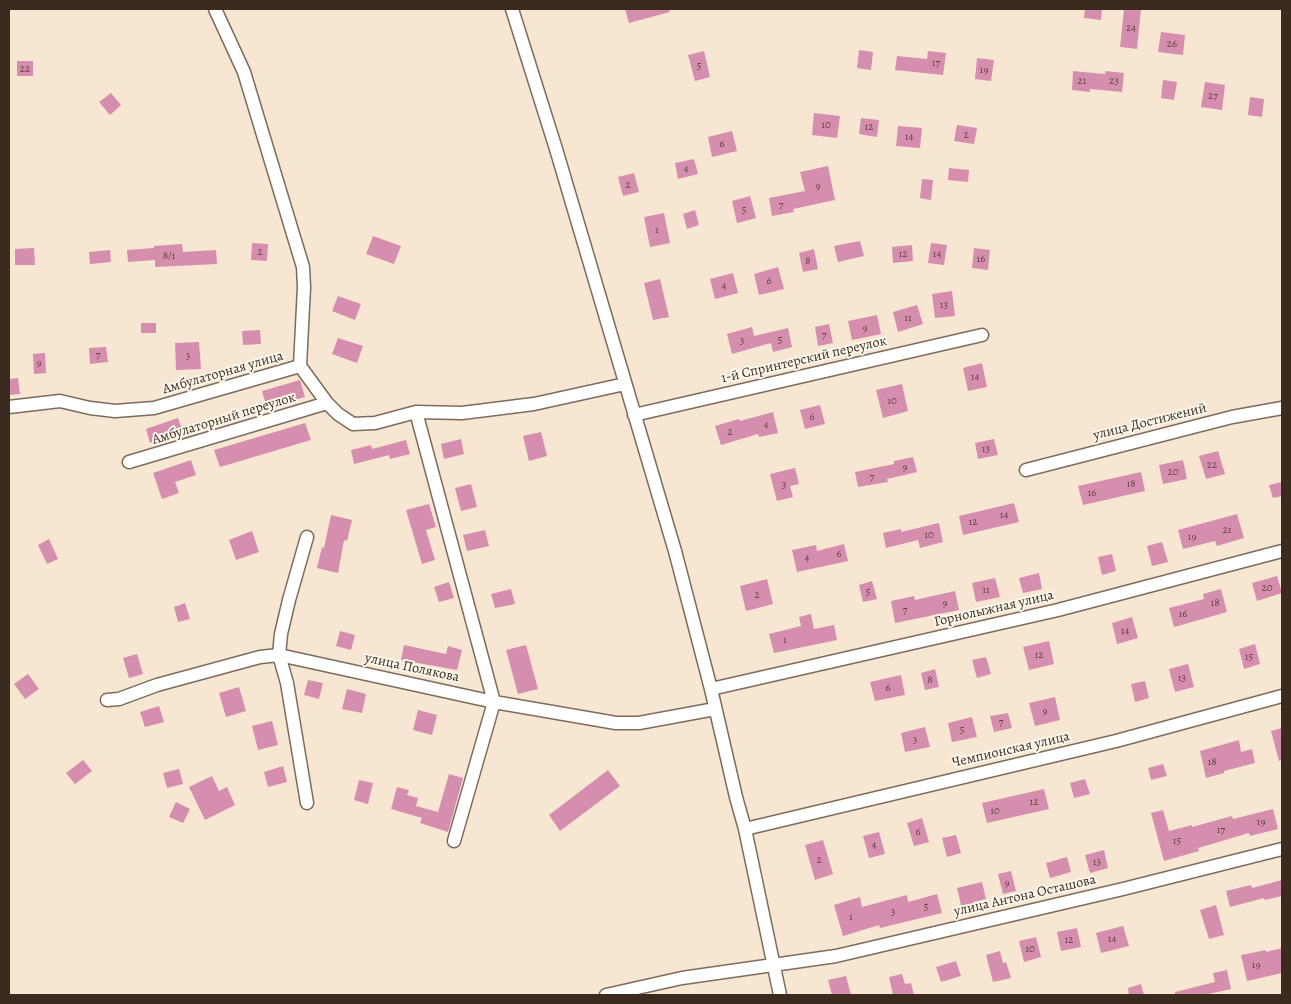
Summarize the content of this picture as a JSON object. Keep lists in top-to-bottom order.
{
  "streets": {
    "street": [
      "1-й Спринтерский переулок",
      "Амбулаторная улица",
      "Амбулаторный переулок",
      "улица Достижений",
      "Горнолыжная улица",
      "улица Полякова",
      "Чемпионская улица",
      "улица Антона Осташова"
    ]
  },
  "crossings": [
    ["Амбулаторная улица", "Амбулаторный переулок"]
  ],
  "house_numbers": [
    "24",
    "26",
    "17",
    "5",
    "22",
    "19",
    "21",
    "23",
    "27",
    "10",
    "12",
    "2",
    "14",
    "6",
    "4",
    "2",
    "9",
    "7",
    "5",
    "1",
    "2",
    "12",
    "14",
    "8/1",
    "16",
    "8",
    "6",
    "4",
    "13",
    "11",
    "9",
    "7",
    "5",
    "3",
    "7",
    "3",
    "9",
    "14",
    "10",
    "6",
    "4",
    "2",
    "13",
    "22",
    "9",
    "20",
    "7",
    "18",
    "3",
    "16",
    "14",
    "12",
    "21",
    "10",
    "19",
    "6",
    "4",
    "20",
    "11",
    "5",
    "2",
    "9",
    "18",
    "7",
    "16",
    "14",
    "1",
    "12",
    "15",
    "13",
    "8",
    "6",
    "9",
    "7",
    "5",
    "3",
    "18",
    "12",
    "10",
    "19",
    "17",
    "6",
    "15",
    "4",
    "2",
    "13",
    "9",
    "5",
    "3",
    "1",
    "14",
    "12",
    "10",
    "19"
  ]
}
